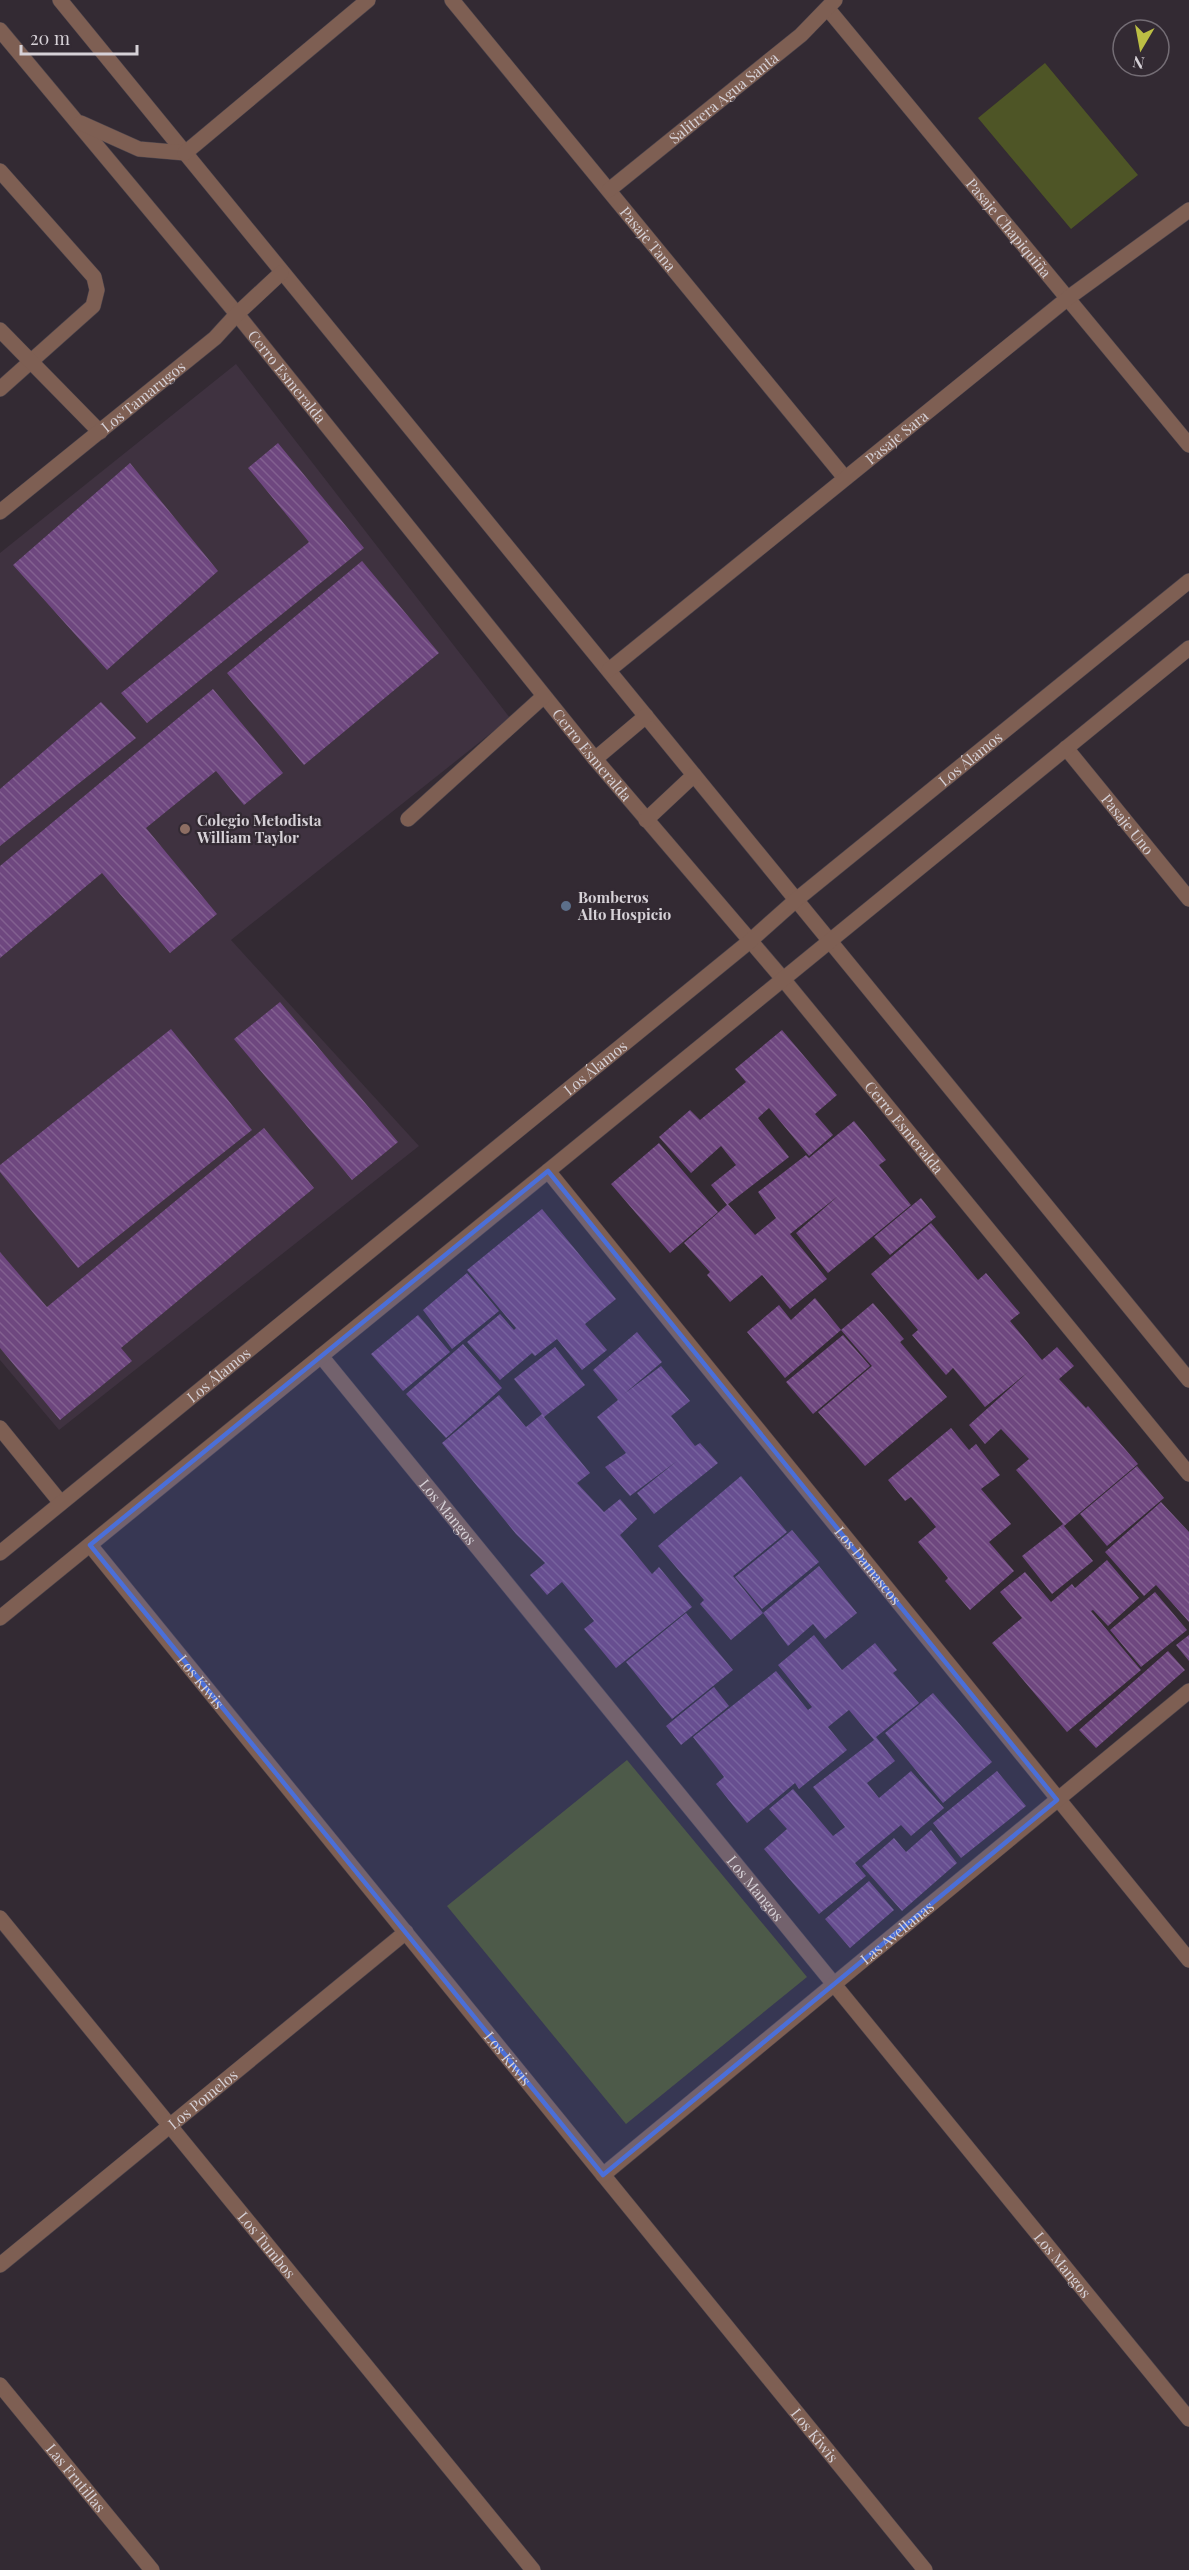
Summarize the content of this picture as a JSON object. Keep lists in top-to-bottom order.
{
  "streets": {
    "street": [
      "Salitrera Agua Santa",
      "Pasaje Chapiquiña",
      "Pasaje Tana",
      "Cerro Esmeralda",
      "Los Tamarugos",
      "Pasaje Sara",
      "Los Álamos",
      "Pasaje Uno",
      "Los Mangos",
      "Los Damascos",
      "Los Kiwis",
      "Las Avellanas",
      "Los Pomelos",
      "Los Tumbos",
      "Las Frutillas"
    ]
  },
  "crossings": [
    ["Salitrera Agua Santa", "Pasaje Chapiquiña"],
    ["Salitrera Agua Santa", "Pasaje Tana"],
    ["Pasaje Chapiquiña", "Pasaje Sara"],
    ["Pasaje Tana", "Pasaje Sara"],
    ["Cerro Esmeralda", "Los Tamarugos"],
    ["Cerro Esmeralda", "Los Álamos"],
    ["Los Mangos", "Las Avellanas"],
    ["Los Damascos", "Las Avellanas"],
    ["Los Kiwis", "Las Avellanas"],
    ["Los Kiwis", "Los Pomelos"],
    ["Los Pomelos", "Los Tumbos"]
  ],
  "places": ["Colegio Metodista William Taylor", "Bomberos Alto Hospicio"],
  "scale_bar": "20 m",
  "north": "bottom"
}
